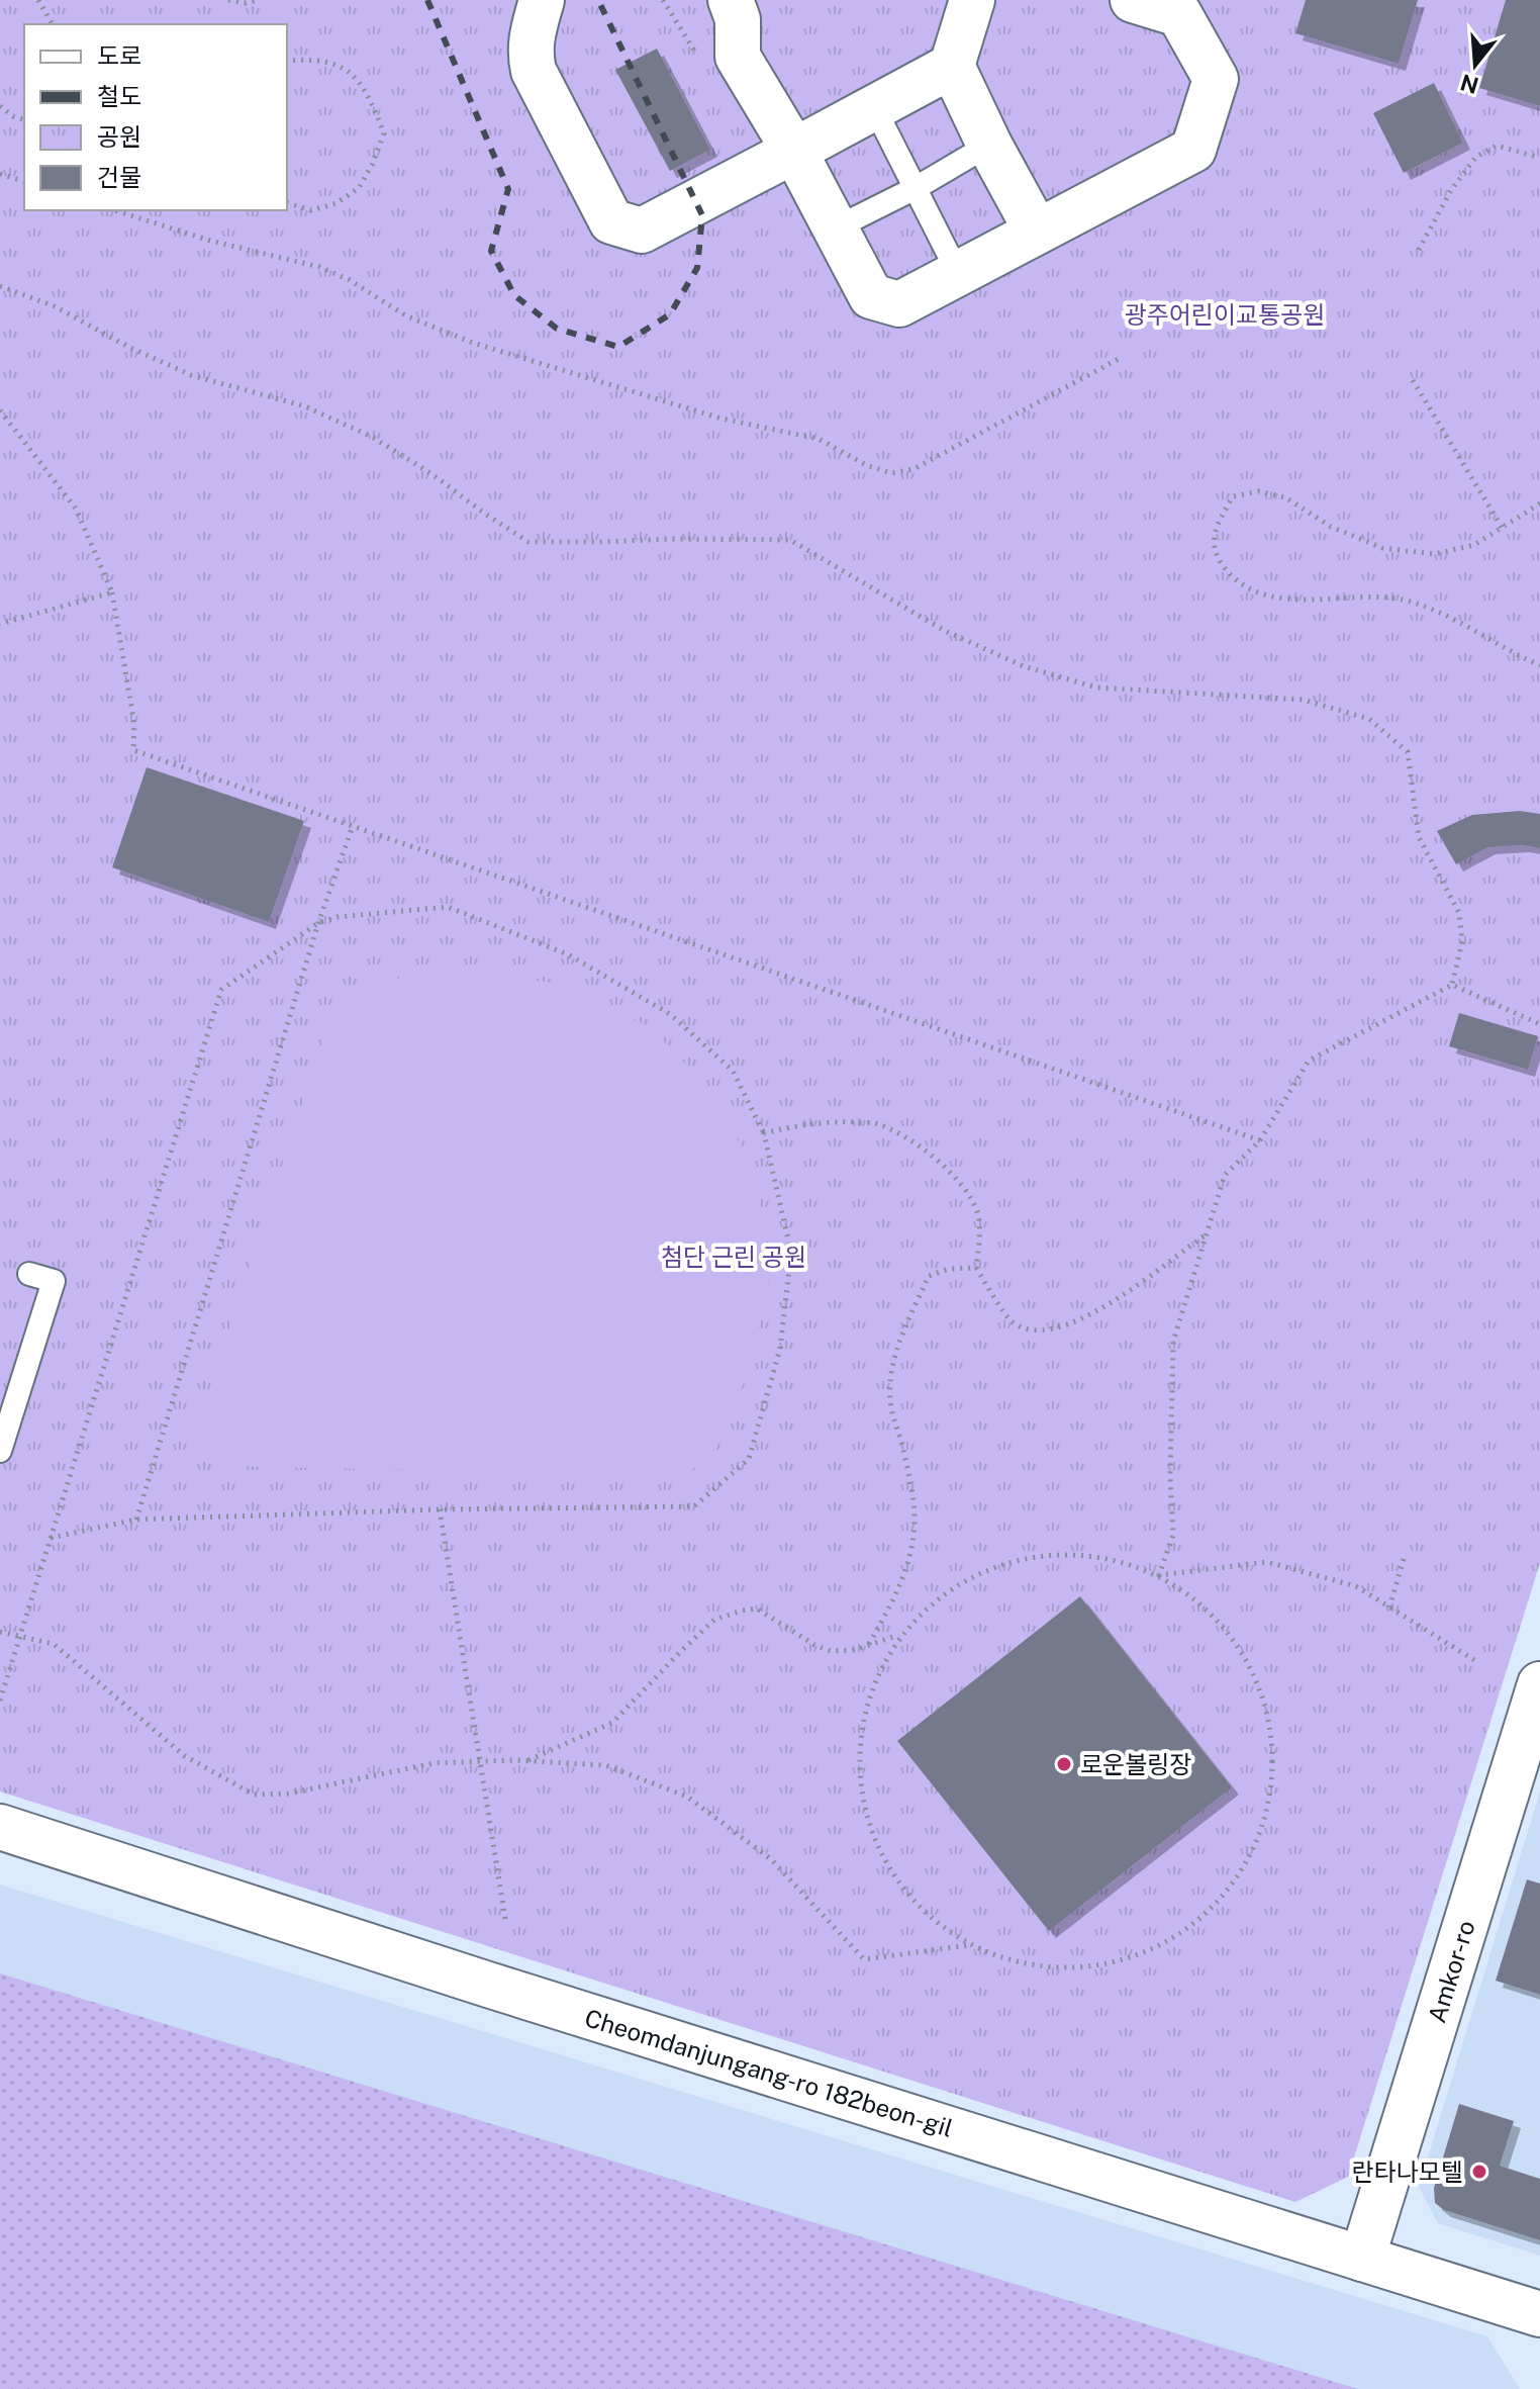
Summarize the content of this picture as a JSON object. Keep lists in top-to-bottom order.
{
  "streets": {
    "street": ["Amkor-ro", "Cheomdanjungang-ro 182beon-gil"]
  },
  "crossings": [
    ["Amkor-ro", "Cheomdanjungang-ro 182beon-gil"]
  ],
  "parks": ["광주어린이교통공원", "첨단 근린 공원"],
  "places": ["로운볼링장", "란타나모텔"],
  "legend": [
    "도로",
    "철도",
    "공원",
    "건물"
  ],
  "north": "bottom"
}
